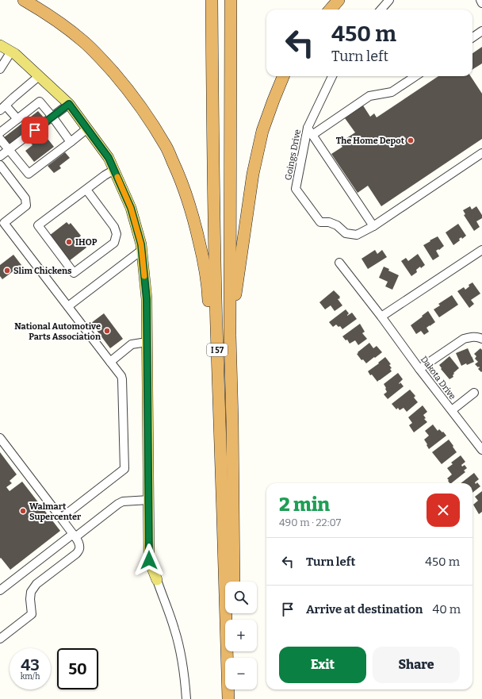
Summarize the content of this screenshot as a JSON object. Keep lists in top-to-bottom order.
{
  "streets": {
    "highway": ["I 57"],
    "street": ["Goings Drive", "Dakota Drive"]
  },
  "places": [
    "The Home Depot",
    "IHOP",
    "Slim Chickens",
    "National Automotive Parts Association",
    "Walmart Supercenter"
  ],
  "page": {
    "turn": ["450 m", "Turn left"],
    "heading": ["2 min", "490 m · 22:07"],
    "list": [
      {
        "name": "Turn left",
        "value": "450 m"
      },
      {
        "name": "Arrive at destination",
        "value": "40 m"
      }
    ],
    "map_buttons": ["+", "−"],
    "buttons": ["Exit", "Share"],
    "speed": "43 km/h",
    "limit": "50"
  }
}
